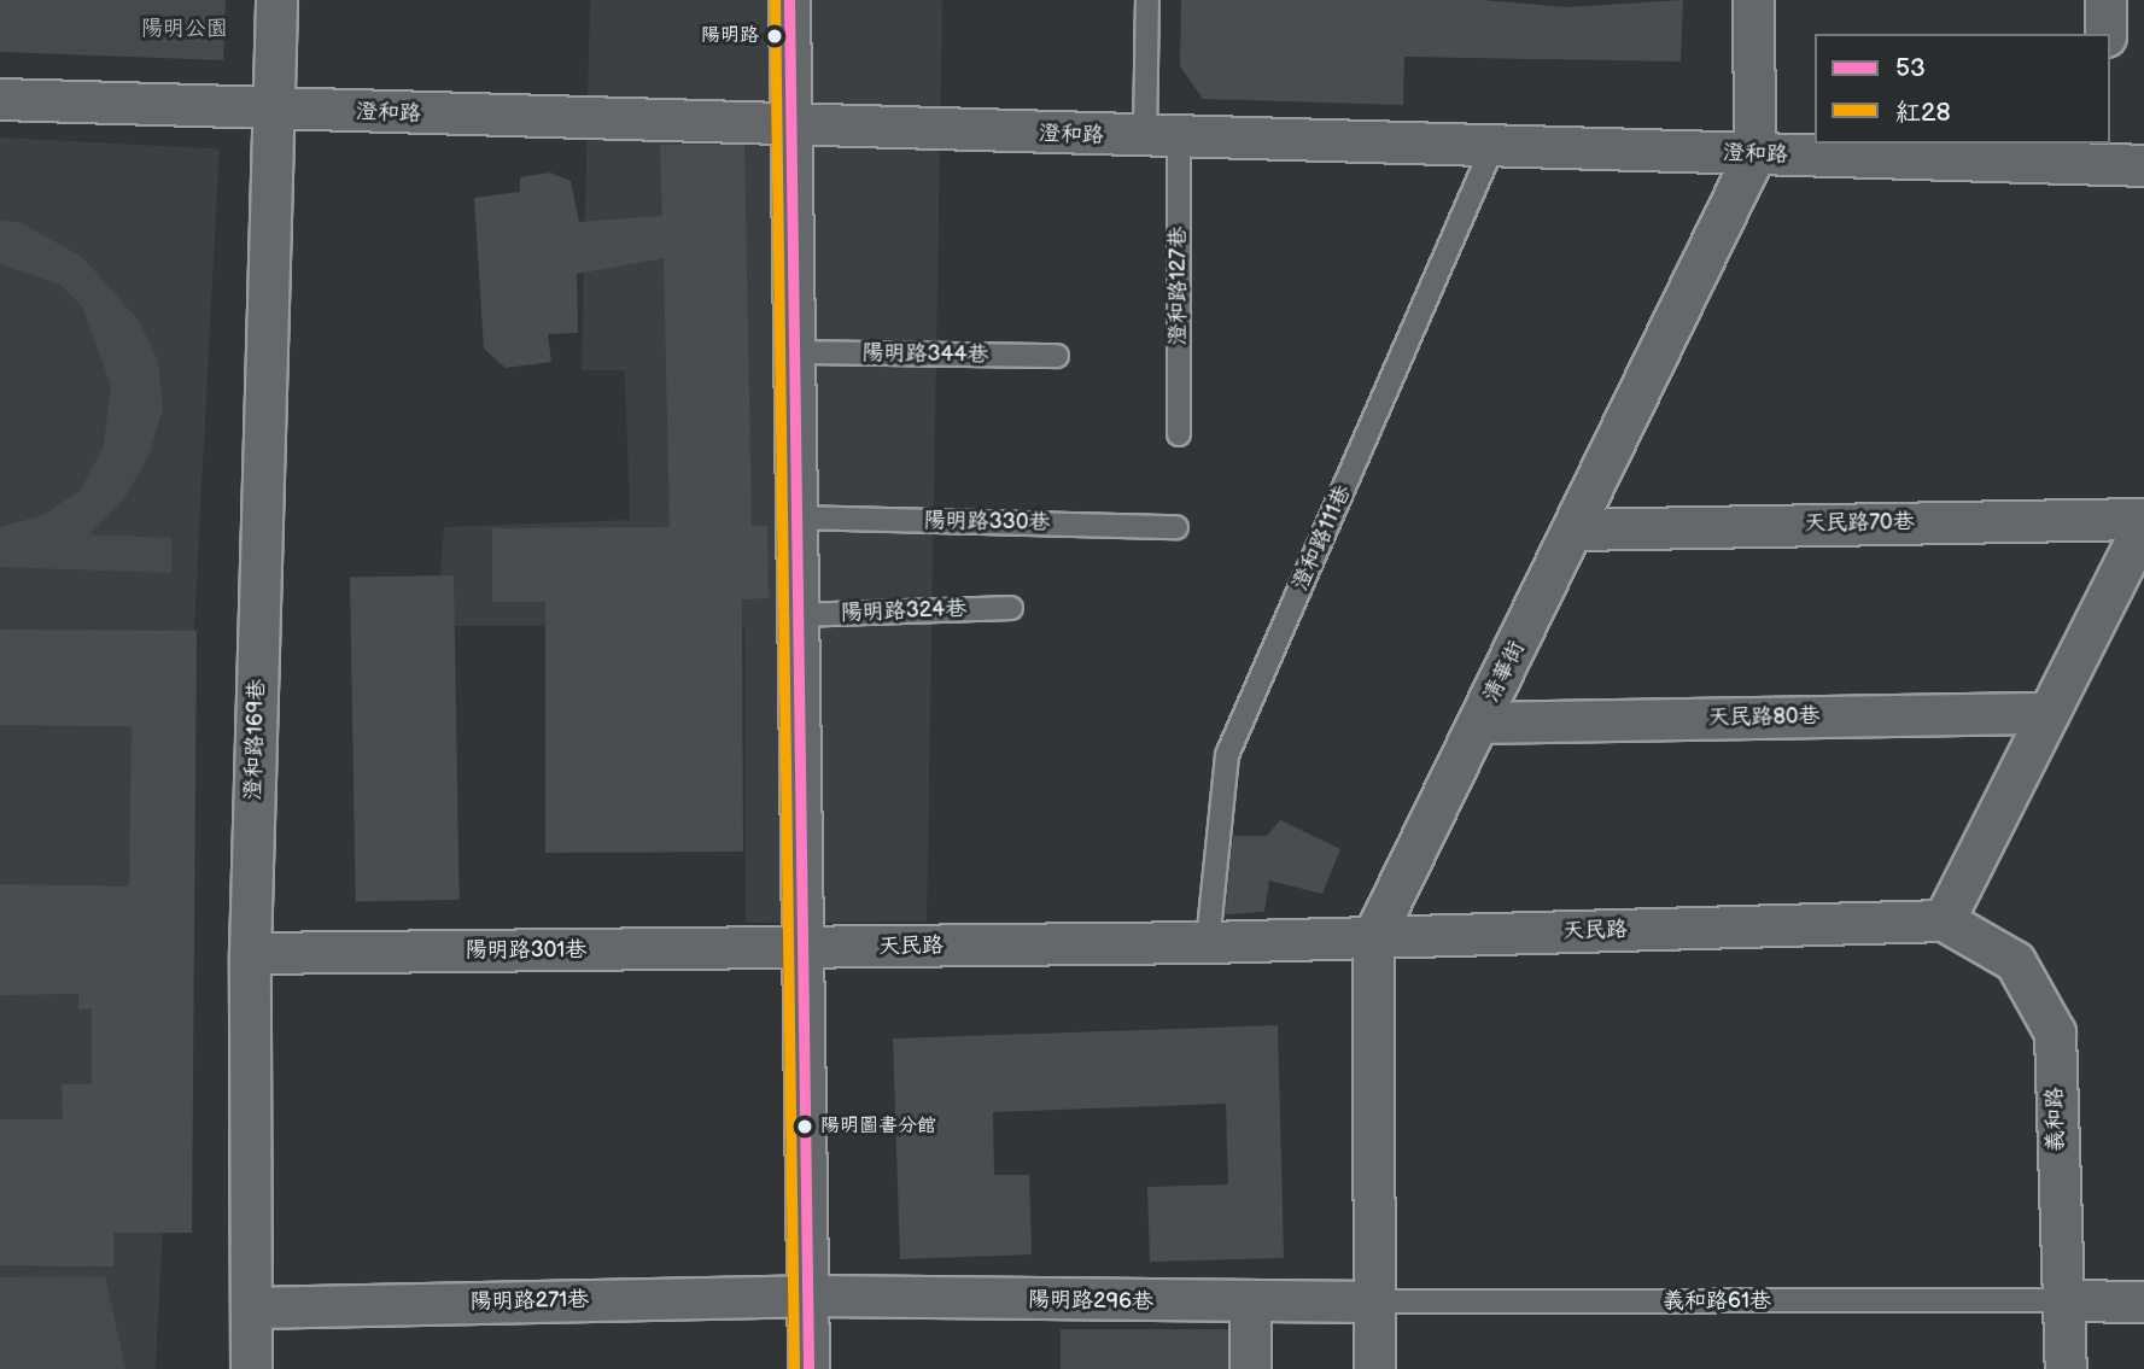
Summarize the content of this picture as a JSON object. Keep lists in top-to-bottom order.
{
  "streets": {
    "street": [
      "澄和路",
      "天民路70巷",
      "清華街",
      "天民路80巷",
      "澄和路169巷",
      "天民路",
      "陽明路301巷",
      "義和路",
      "陽明路271巷",
      "陽明路296巷"
    ],
    "lane": [
      "澄和路127巷",
      "陽明路344巷",
      "陽明路330巷",
      "澄和路111巷",
      "陽明路324巷",
      "義和路61巷"
    ]
  },
  "crossings": [
    ["澄和路", "澄和路127巷"],
    ["澄和路", "澄和路111巷"],
    ["澄和路", "清華街"],
    ["澄和路", "澄和路169巷"],
    ["天民路70巷", "清華街"],
    ["澄和路111巷", "天民路"],
    ["清華街", "天民路80巷"],
    ["清華街", "天民路"],
    ["清華街", "陽明路296巷"],
    ["清華街", "義和路61巷"],
    ["澄和路169巷", "陽明路301巷"],
    ["澄和路169巷", "陽明路271巷"],
    ["天民路", "陽明路301巷"],
    ["天民路", "義和路"],
    ["義和路", "義和路61巷"],
    ["陽明路271巷", "陽明路296巷"],
    ["陽明路296巷", "義和路61巷"]
  ],
  "parks": ["陽明公園"],
  "places": ["陽明路", "陽明圖書分館"],
  "lines": ["transit line 53", "transit line 紅28"],
  "legend": ["53", "紅28"]
}
